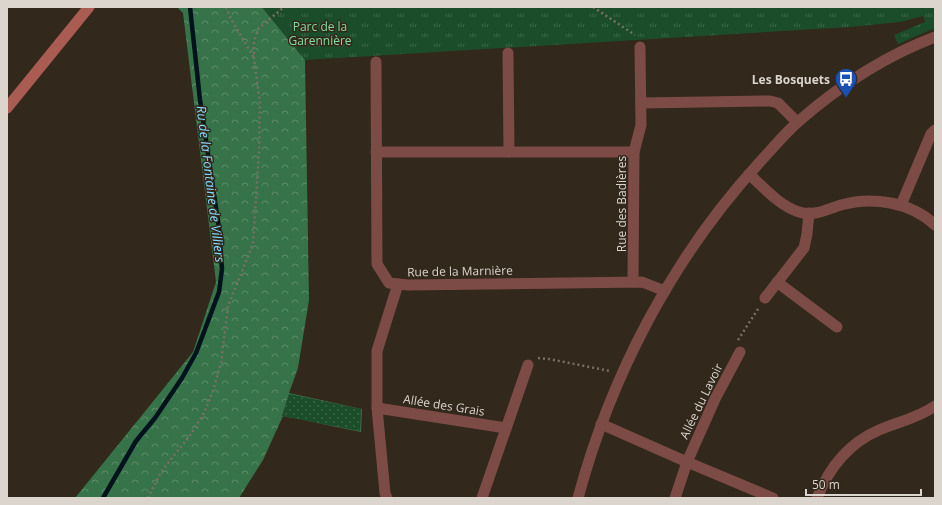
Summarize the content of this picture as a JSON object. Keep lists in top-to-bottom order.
{
  "streets": {
    "street": [
      "Rue des Badières",
      "Rue de la Marnière",
      "Allée du Lavoir",
      "Allée des Grais"
    ]
  },
  "crossings": [
    ["Rue des Badières", "Rue de la Marnière"]
  ],
  "water": ["Ru de la Fontaine de Villiers"],
  "parks": ["Parc de la Garennière"],
  "places": {
    "bus stop": ["Les Bosquets"]
  },
  "scale_bar": "50 m"
}
